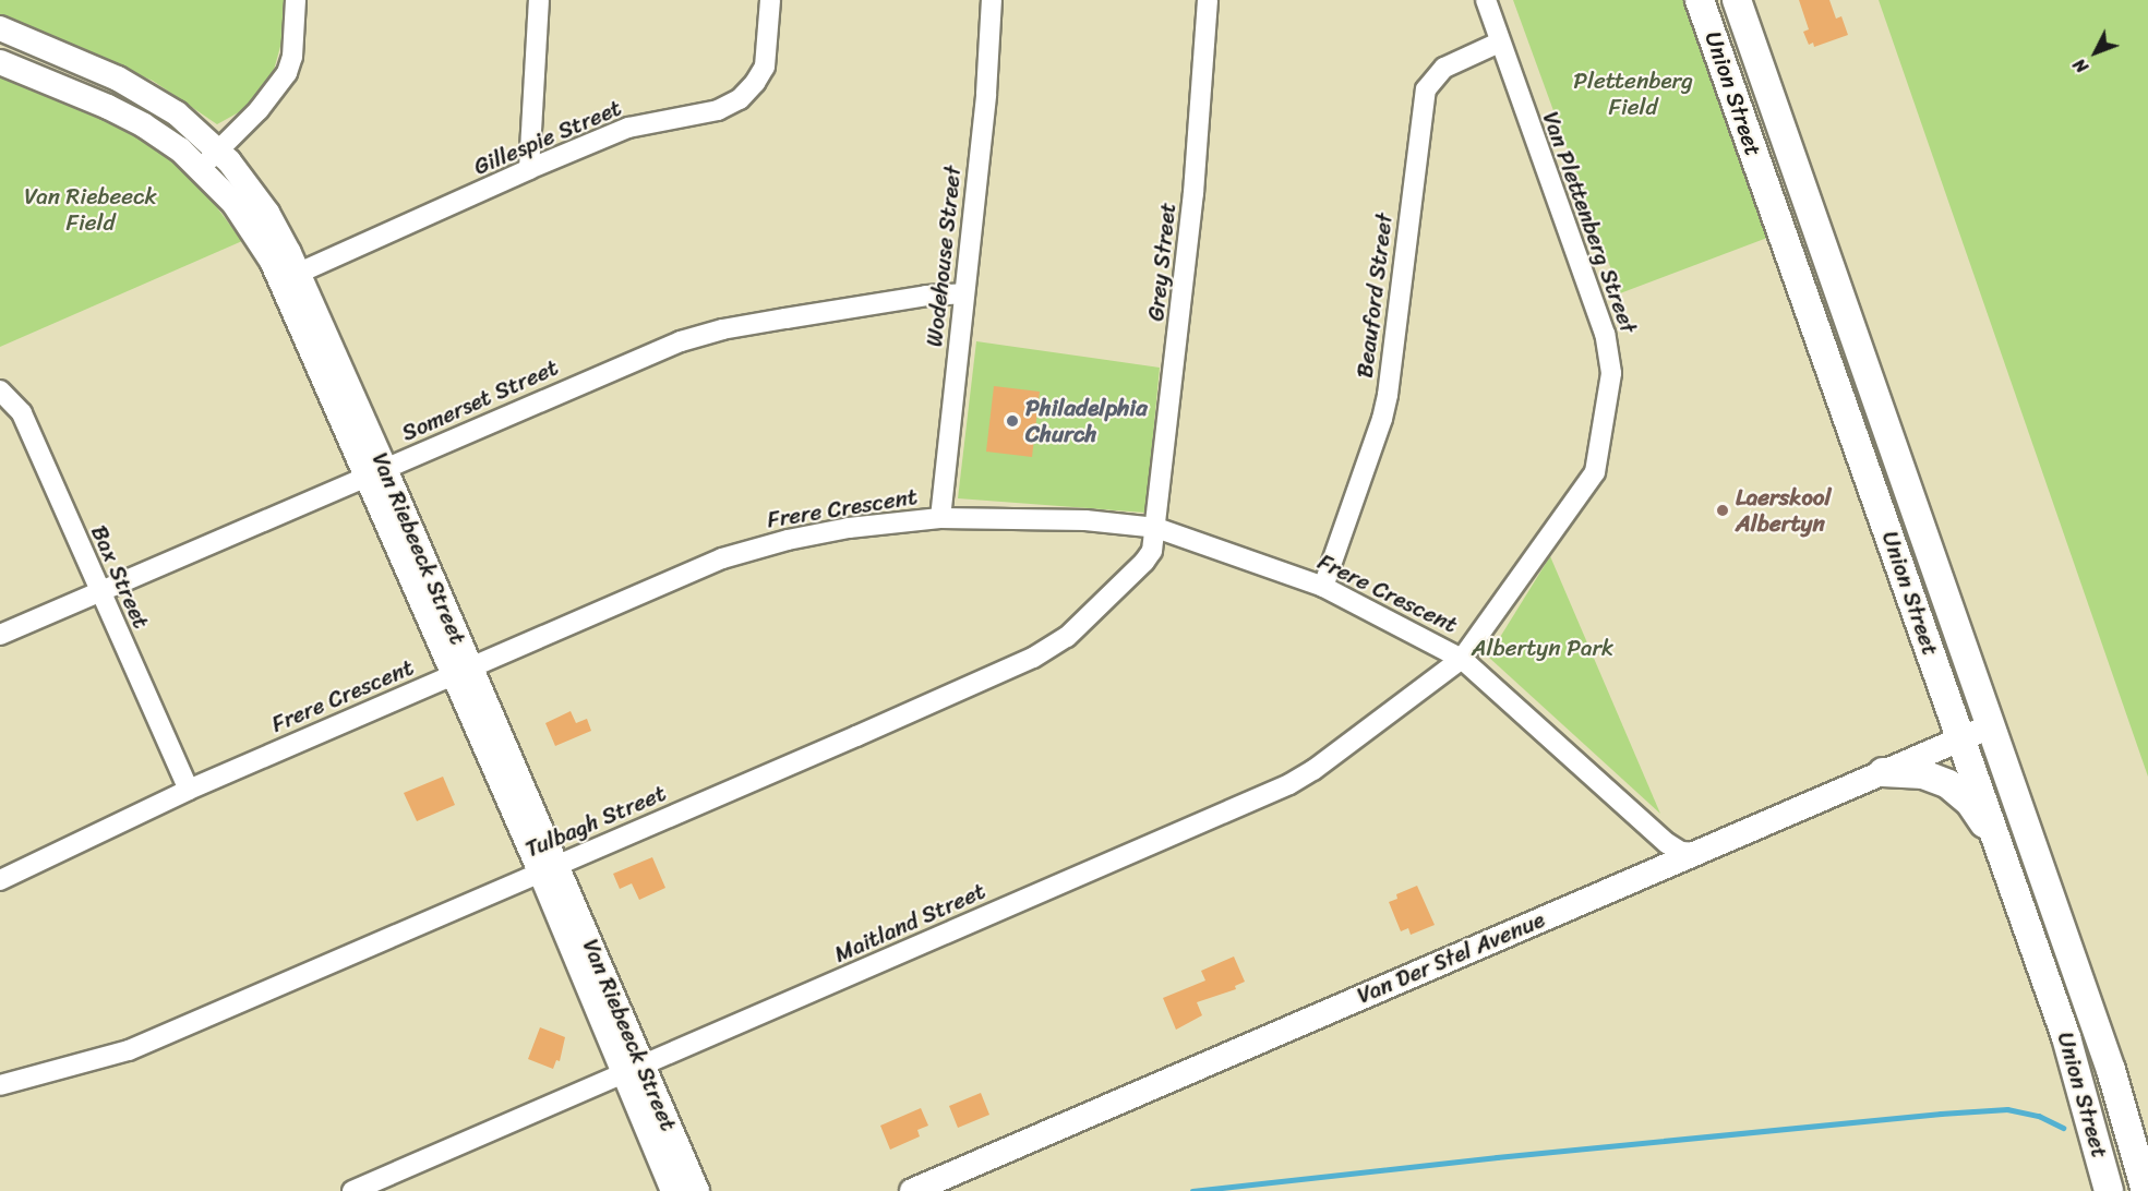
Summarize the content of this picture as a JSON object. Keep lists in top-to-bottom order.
{
  "streets": {
    "main road": ["Union Street"],
    "street": [
      "Gillespie Street",
      "Van Plettenberg Street",
      "Wodehouse Street",
      "Grey Street",
      "Beauford Street",
      "Somerset Street",
      "Frere Crescent",
      "Van Riebeeck Street",
      "Bax Street",
      "Tulbagh Street",
      "Maitland Street",
      "Van Der Stel Avenue"
    ]
  },
  "crossings": [
    ["Union Street", "Van Der Stel Avenue"],
    ["Gillespie Street", "Van Riebeeck Street"],
    ["Van Plettenberg Street", "Beauford Street"],
    ["Van Plettenberg Street", "Frere Crescent"],
    ["Van Plettenberg Street", "Maitland Street"],
    ["Wodehouse Street", "Somerset Street"],
    ["Wodehouse Street", "Frere Crescent"],
    ["Grey Street", "Frere Crescent"],
    ["Grey Street", "Tulbagh Street"],
    ["Beauford Street", "Frere Crescent"],
    ["Somerset Street", "Van Riebeeck Street"],
    ["Somerset Street", "Bax Street"],
    ["Frere Crescent", "Van Riebeeck Street"],
    ["Frere Crescent", "Bax Street"],
    ["Frere Crescent", "Tulbagh Street"],
    ["Frere Crescent", "Maitland Street"],
    ["Frere Crescent", "Van Der Stel Avenue"],
    ["Van Riebeeck Street", "Tulbagh Street"],
    ["Van Riebeeck Street", "Maitland Street"]
  ],
  "parks": ["Plettenberg Field", "Van Riebeeck Field", "Albertyn Park"],
  "places": ["Philadelphia Church", "Laerskool Albertyn"],
  "north": "bottom left"
}
